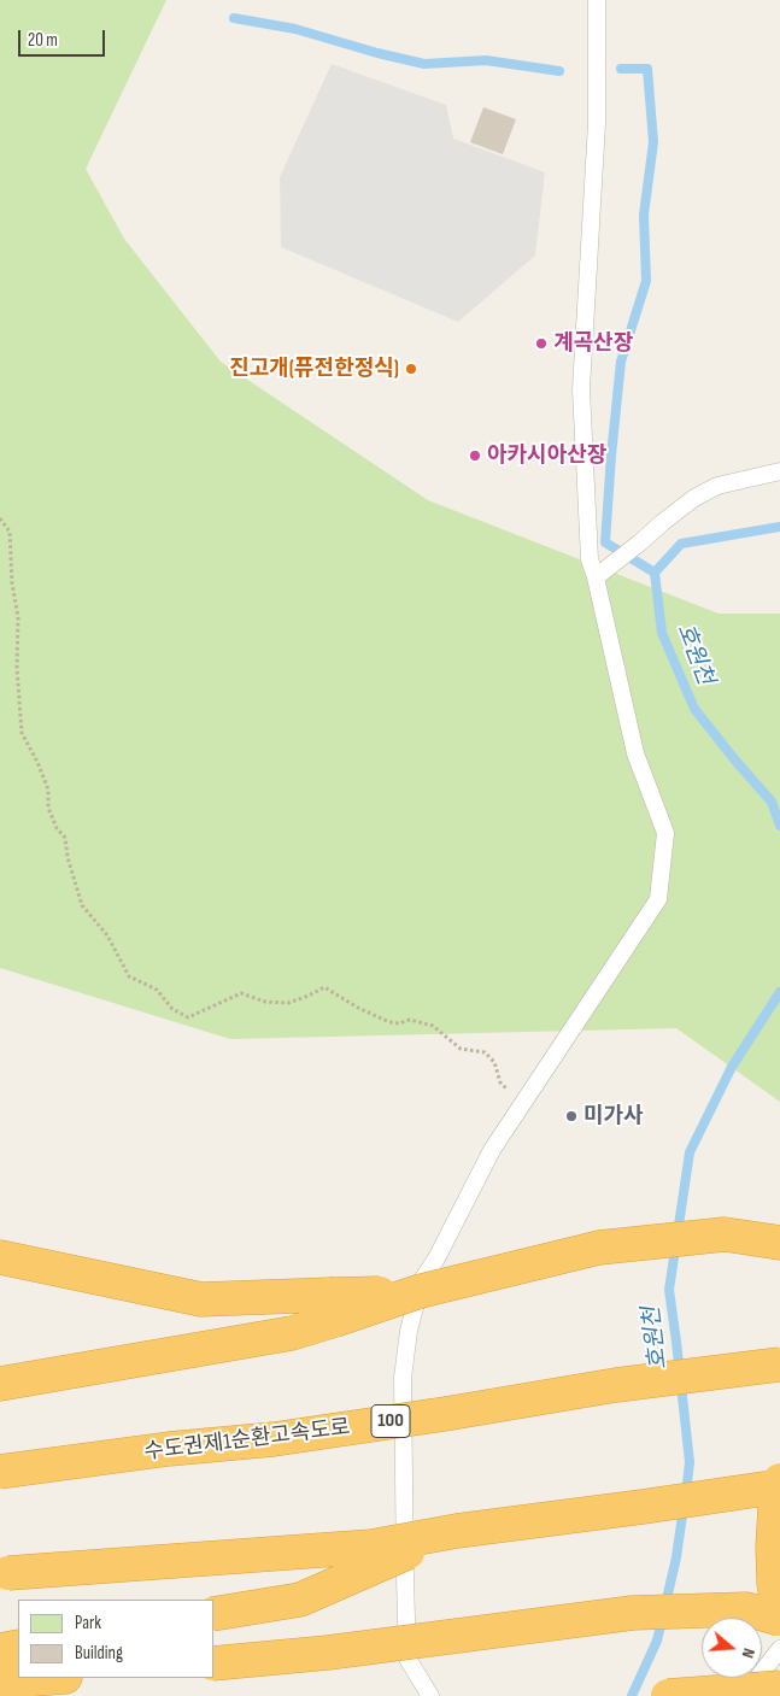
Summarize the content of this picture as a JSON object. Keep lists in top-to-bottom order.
{
  "streets": {
    "highway": ["100", "수도권제1순환고속도로"]
  },
  "water": ["호원천"],
  "places": [
    "계곡산장",
    "진고개(퓨전한정식)",
    "아카시아산장",
    "미가사"
  ],
  "legend": ["Park", "Building"],
  "scale_bar": "20 m",
  "north": "right"
}
